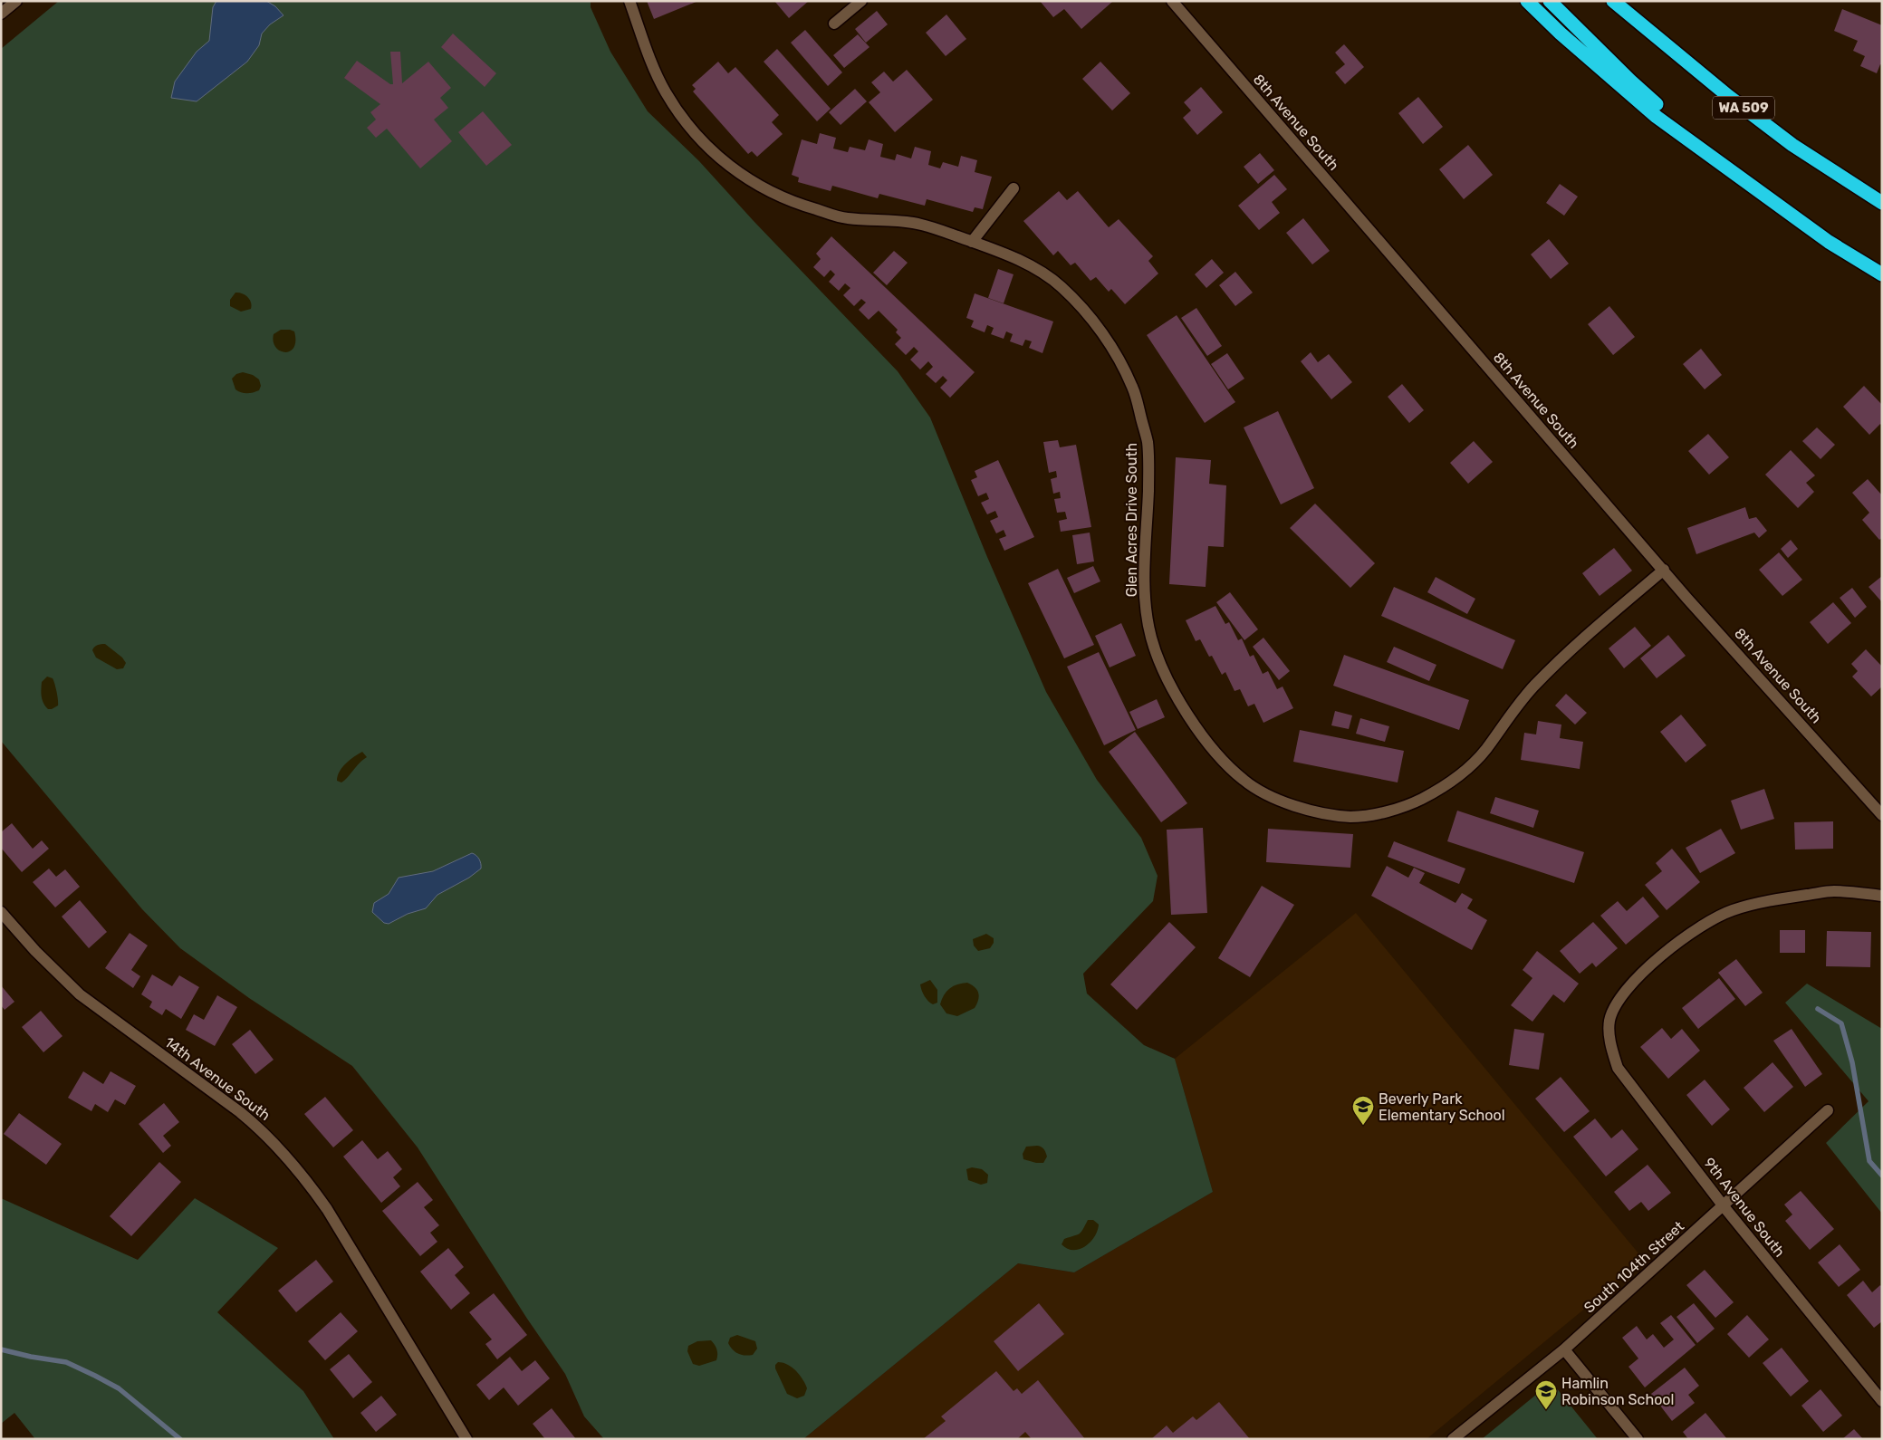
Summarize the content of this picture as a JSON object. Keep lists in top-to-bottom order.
{
  "streets": {
    "highway": ["WA 509"],
    "street": [
      "8th Avenue South",
      "Glen Acres Drive South",
      "14th Avenue South",
      "9th Avenue South",
      "South 104th Street"
    ]
  },
  "crossings": [
    ["8th Avenue South", "Glen Acres Drive South"],
    ["9th Avenue South", "South 104th Street"]
  ],
  "places": {
    "school or university": ["Beverly Park Elementary School", "Hamlin Robinson School"]
  }
}
